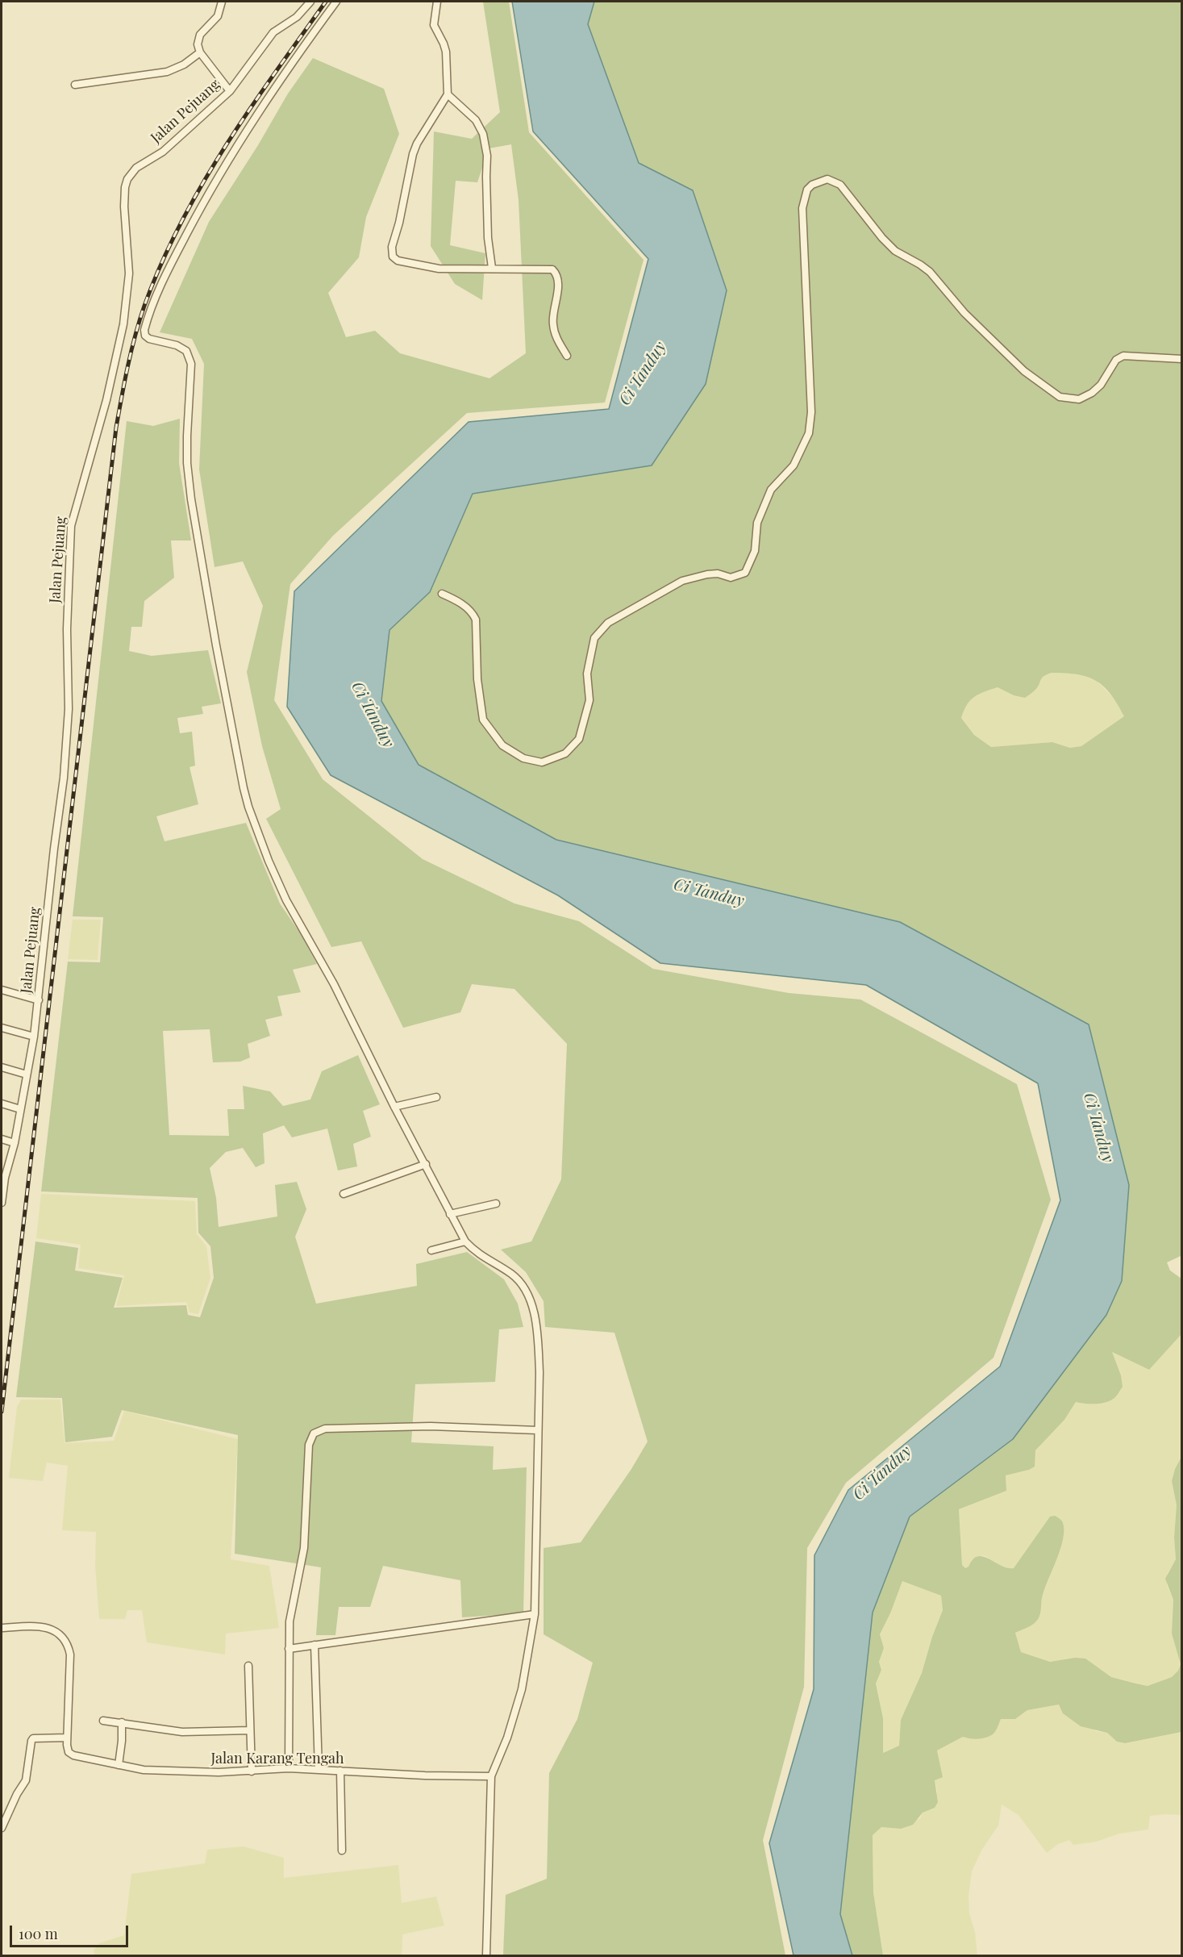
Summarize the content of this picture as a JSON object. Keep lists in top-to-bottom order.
{
  "streets": {
    "street": ["Jalan Pejuang", "Jalan Karang Tengah"]
  },
  "water": ["Ci Tanduy"],
  "scale_bar": "100 m"
}
